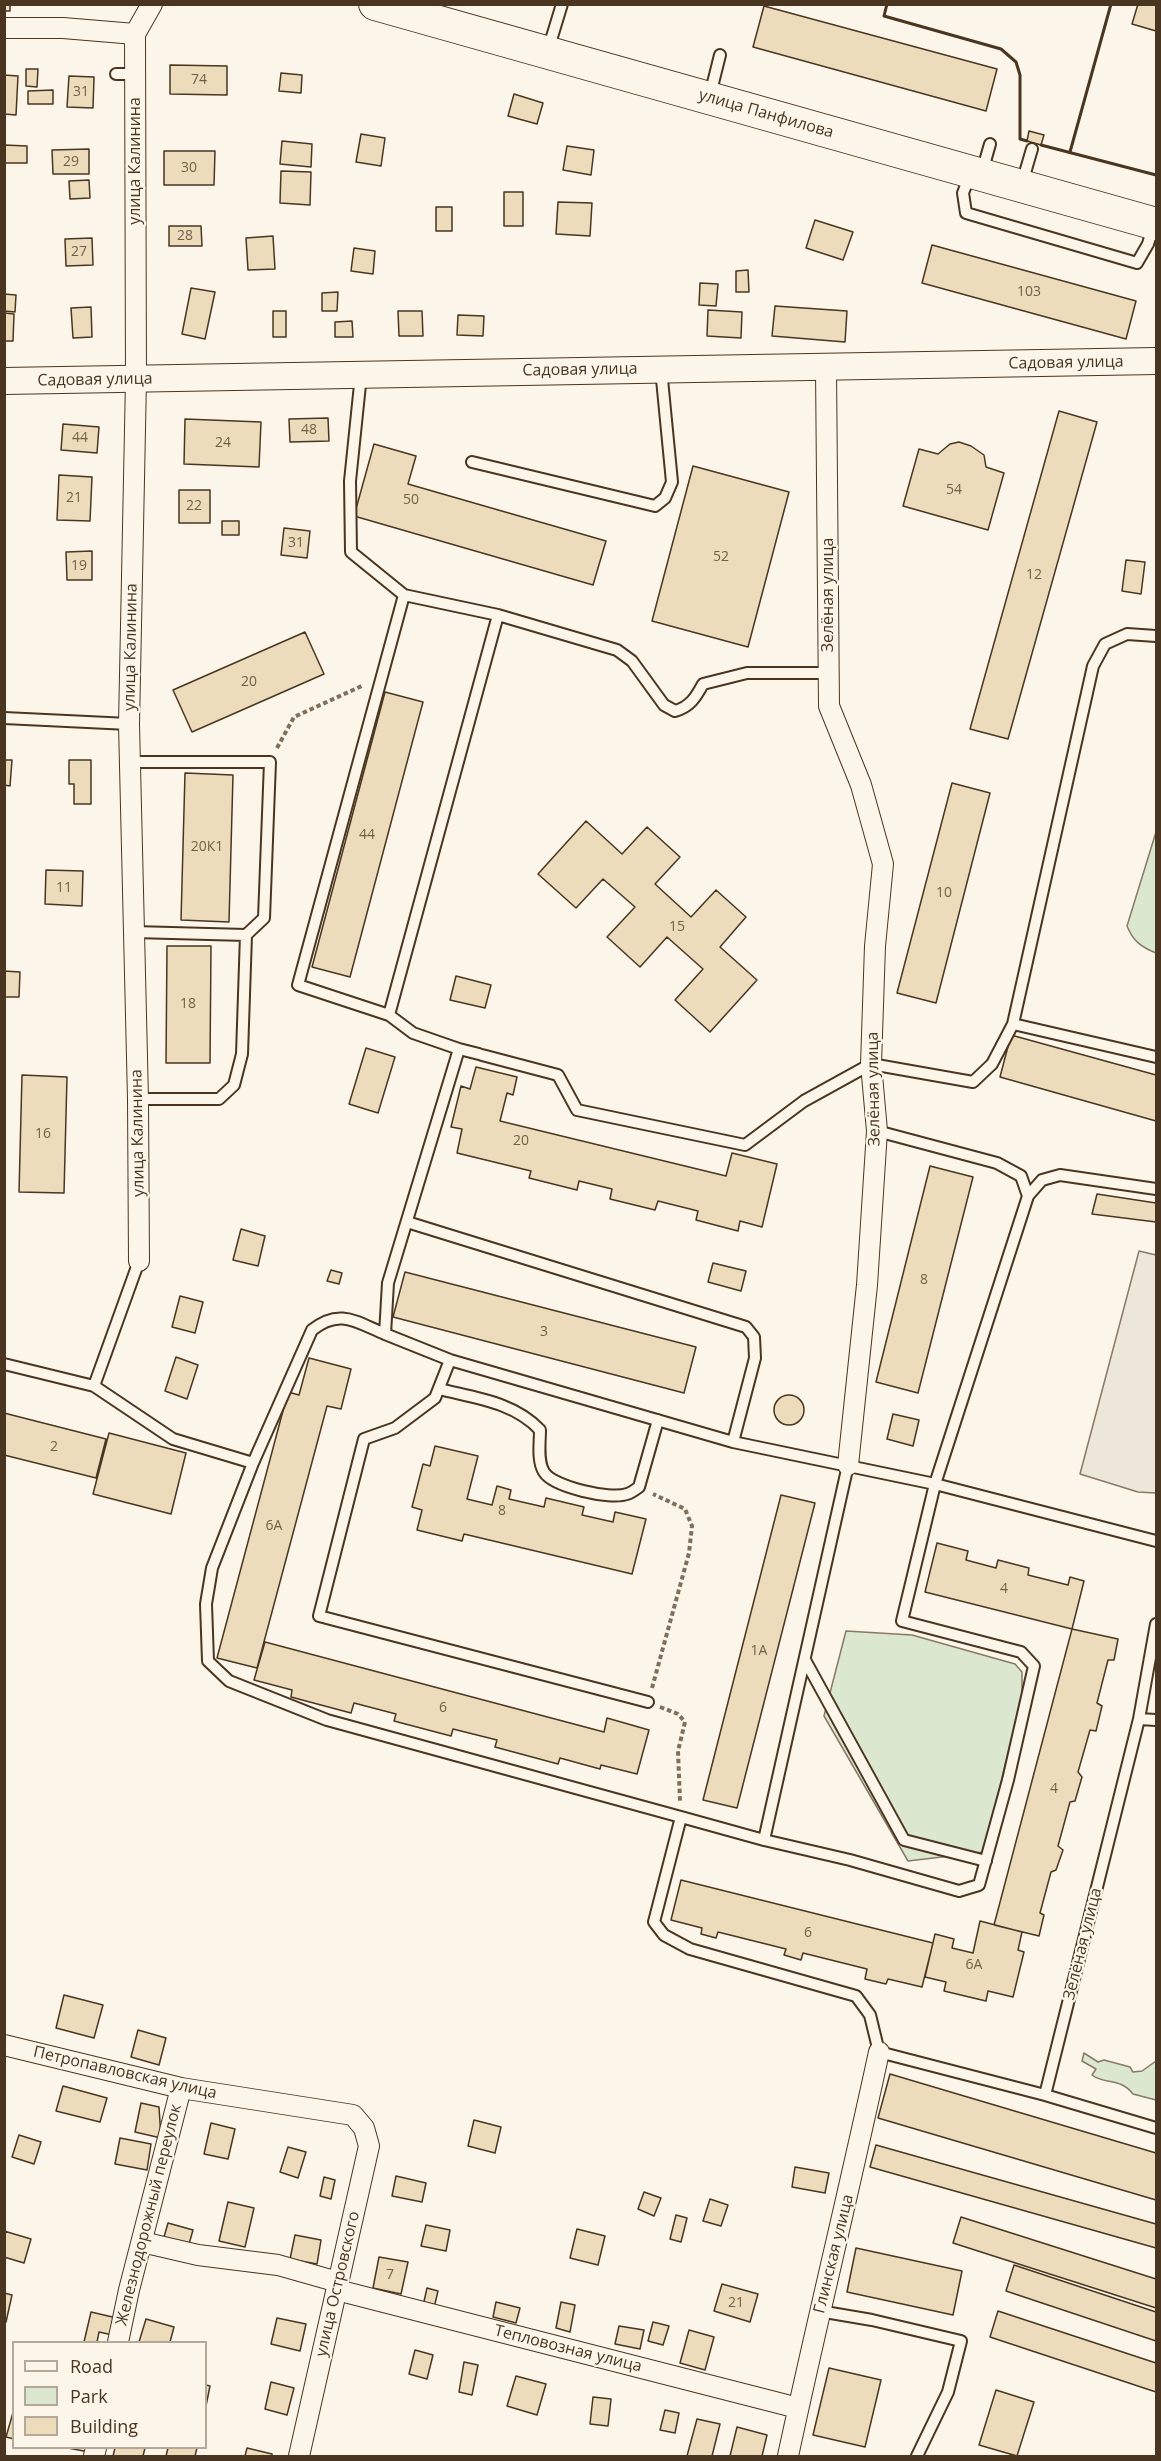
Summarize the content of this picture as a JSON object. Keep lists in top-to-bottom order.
{
  "streets": {
    "main road": ["улица Панфилова"],
    "street": [
      "улица Калинина",
      "Садовая улица",
      "Зелёная улица",
      "Петропавловская улица",
      "Железнодорожный переулок",
      "Глинская улица",
      "улица Островского",
      "Тепловозная улица"
    ]
  },
  "crossings": [
    ["улица Калинина", "Садовая улица"],
    ["Садовая улица", "Зелёная улица"],
    ["Петропавловская улица", "Железнодорожный переулок"],
    ["Петропавловская улица", "улица Островского"],
    ["Железнодорожный переулок", "Тепловозная улица"],
    ["Глинская улица", "Тепловозная улица"],
    ["улица Островского", "Тепловозная улица"]
  ],
  "house_numbers": [
    "74",
    "31",
    "29",
    "30",
    "28",
    "27",
    "103",
    "48",
    "44",
    "24",
    "54",
    "21",
    "50",
    "22",
    "31",
    "52",
    "19",
    "12",
    "20",
    "44",
    "20К1",
    "11",
    "10",
    "15",
    "18",
    "16",
    "20",
    "8",
    "3",
    "2",
    "8",
    "6А",
    "4",
    "1А",
    "6",
    "4",
    "6",
    "6А",
    "7",
    "21"
  ],
  "legend": ["Road", "Park", "Building"]
}
